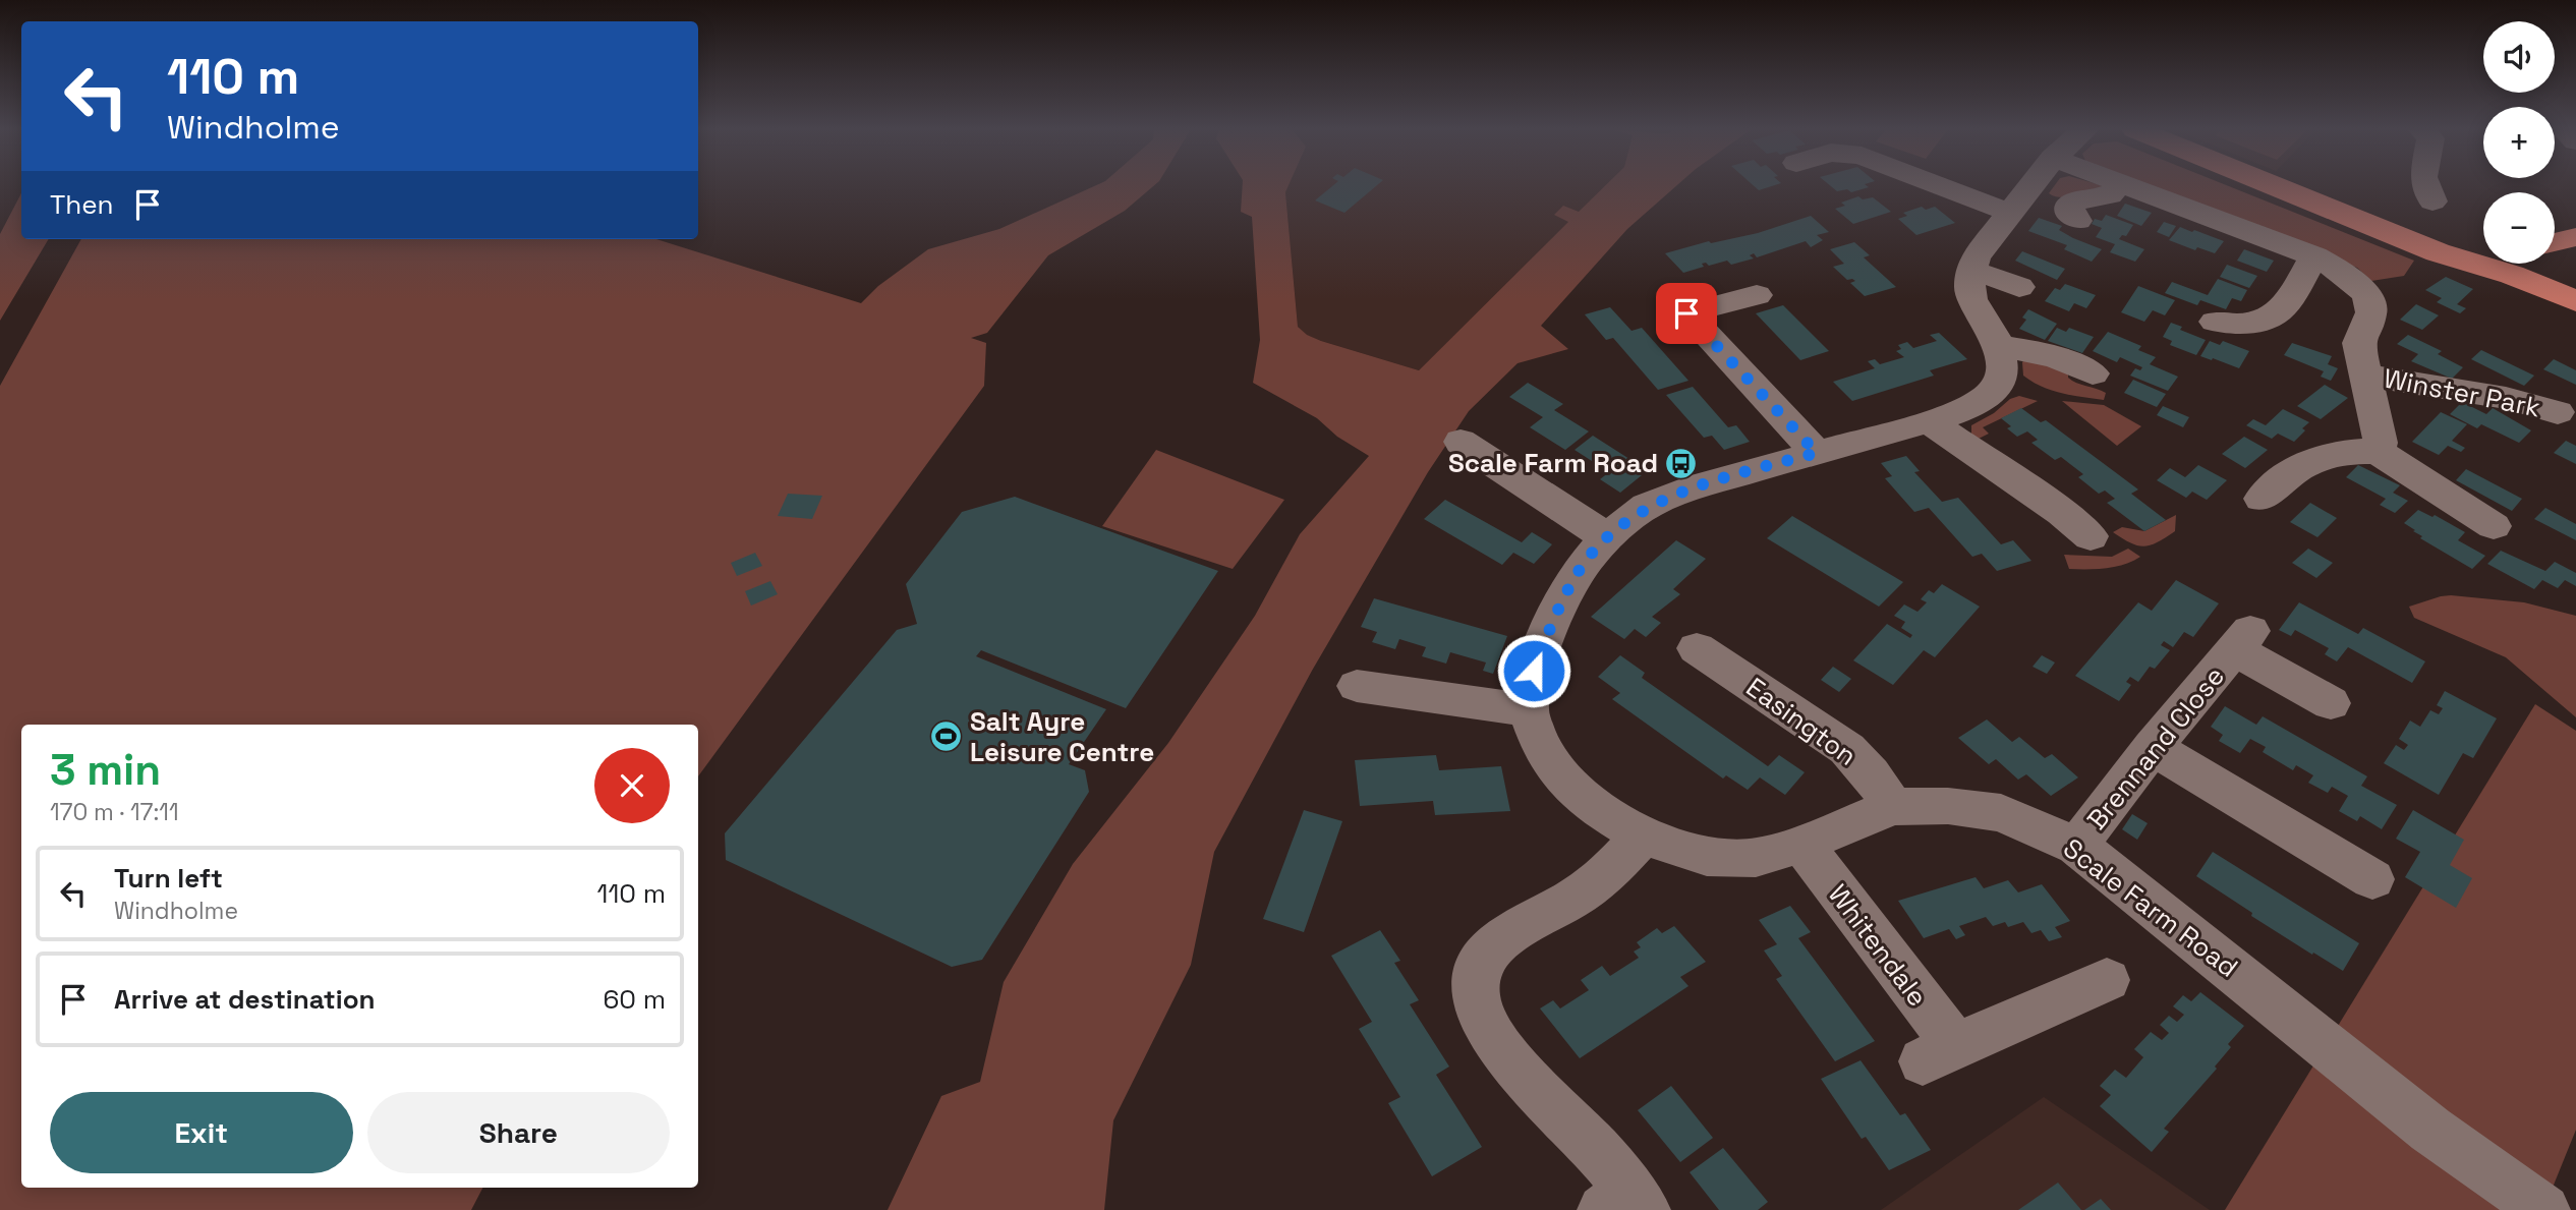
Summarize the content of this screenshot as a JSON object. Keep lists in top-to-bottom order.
{
  "streets": {
    "street": [
      "Winster Park",
      "Easington",
      "Brennand Close",
      "Scale Farm Road",
      "Whitendale"
    ]
  },
  "crossings": [
    ["Easington", "Scale Farm Road"],
    ["Brennand Close", "Scale Farm Road"],
    ["Scale Farm Road", "Whitendale"]
  ],
  "places": {
    "bus stop": ["Scale Farm Road"],
    "sports": ["Salt Ayre Leisure Centre"]
  },
  "page": {
    "map_buttons": ["+", "−"],
    "turn": ["110 m", "Windholme"],
    "then": "Then",
    "heading": ["3 min", "170 m · 17:11"],
    "list": [
      {
        "name": "Turn left",
        "note": "Windholme",
        "value": "110 m"
      },
      {
        "name": "Arrive at destination",
        "value": "60 m"
      }
    ],
    "buttons": ["Exit", "Share"]
  }
}
